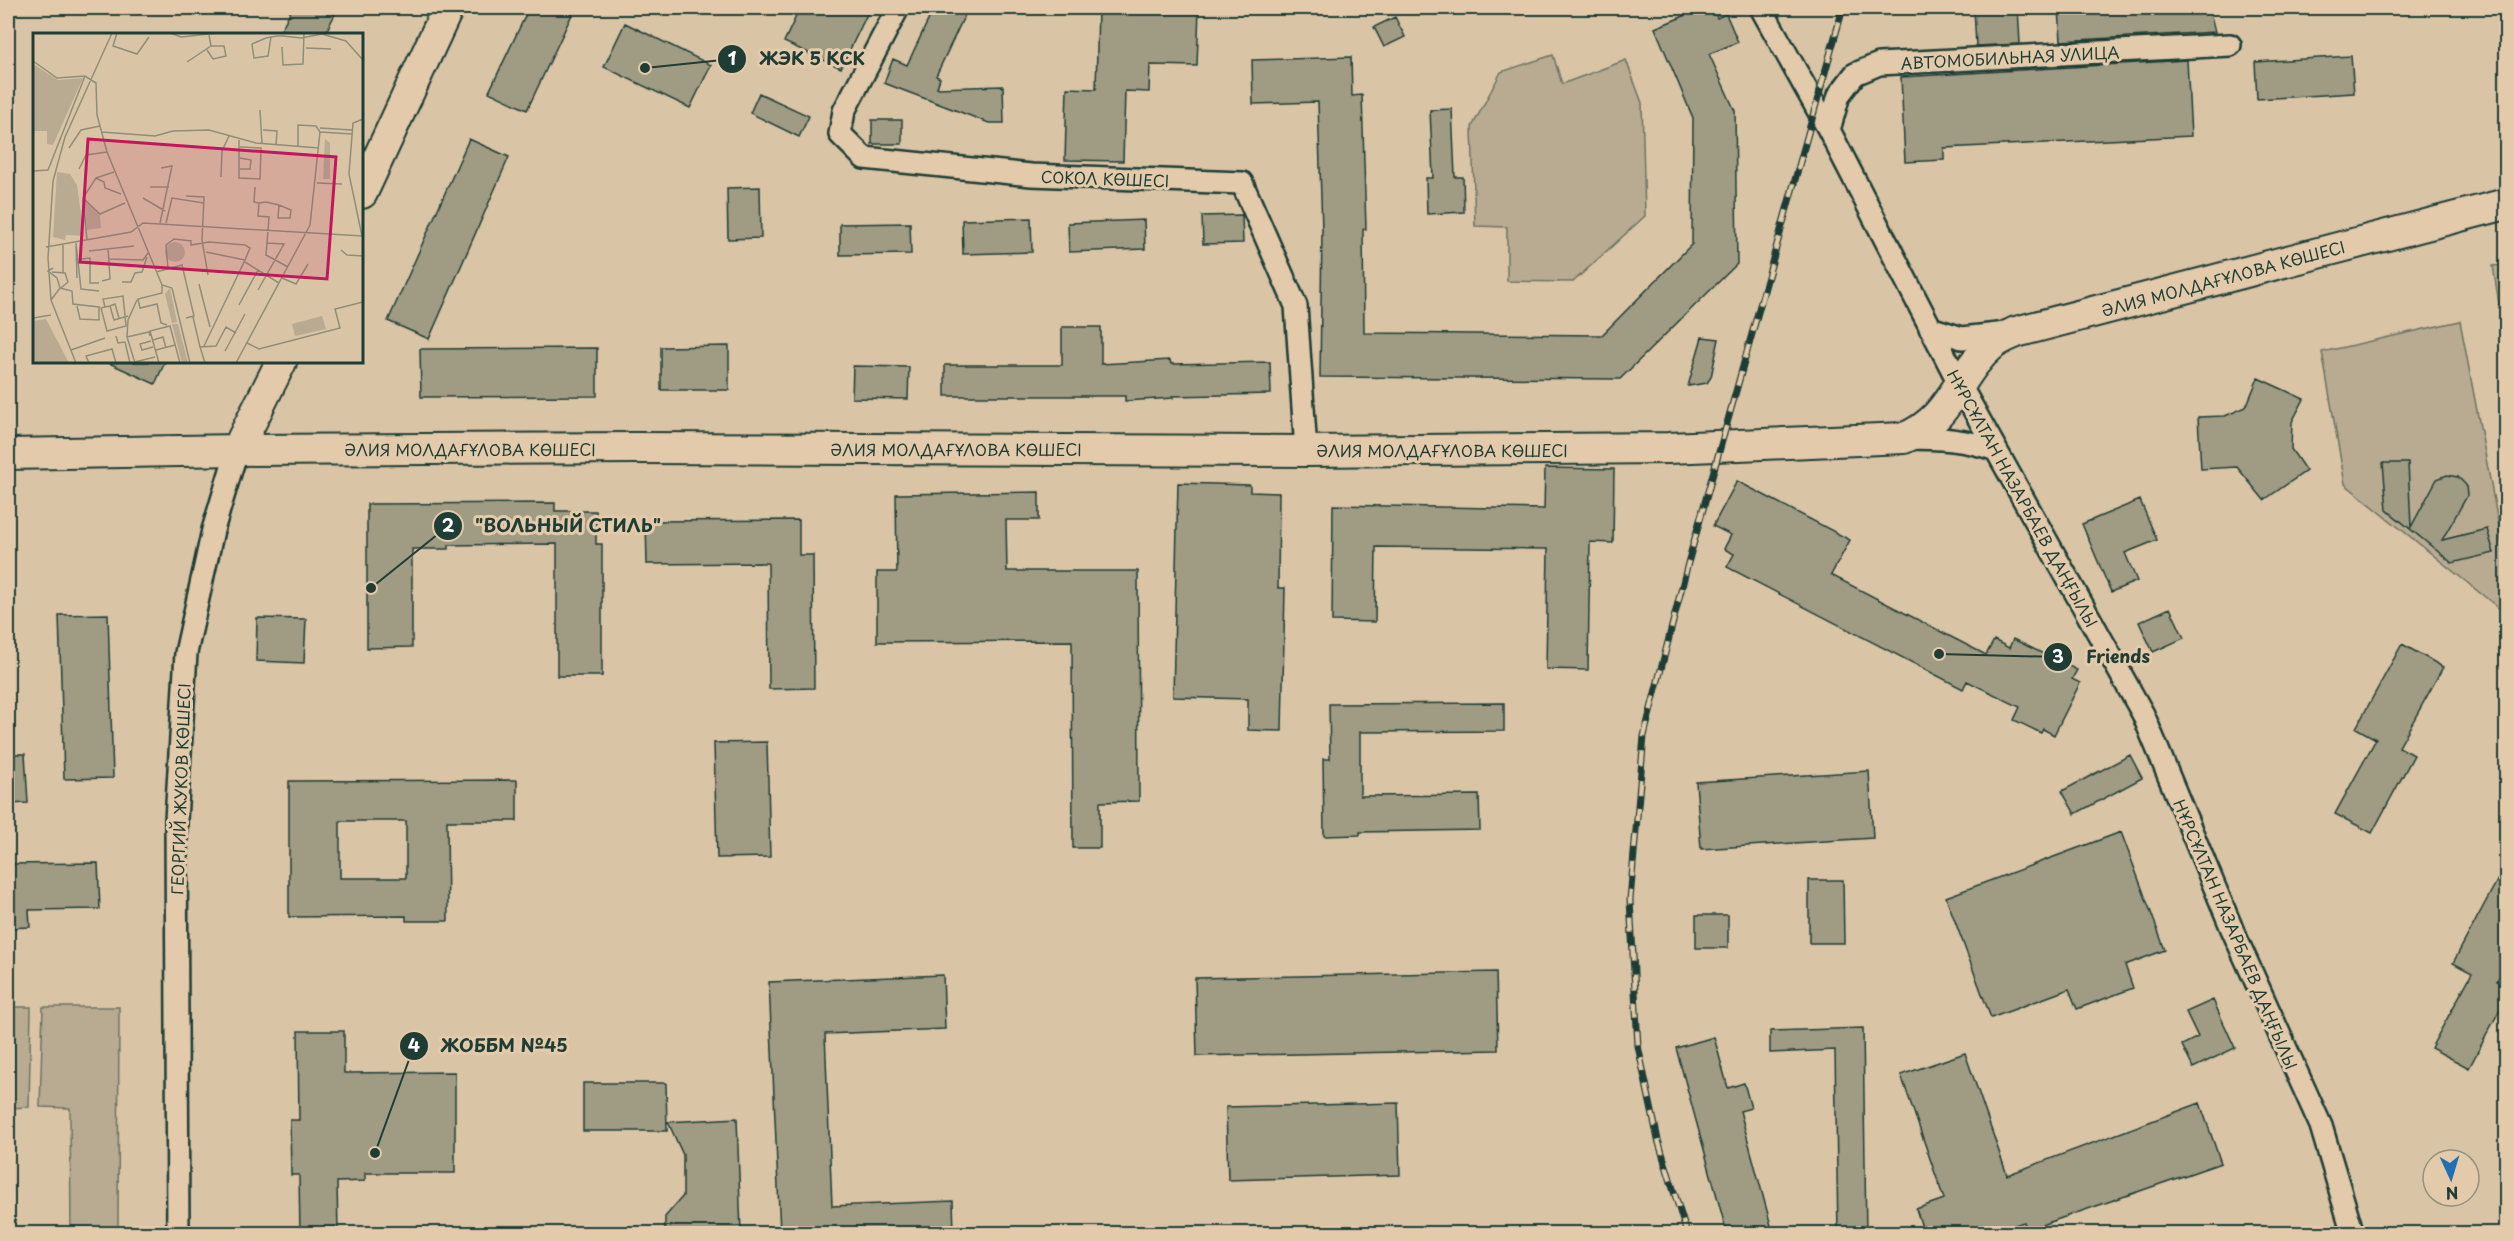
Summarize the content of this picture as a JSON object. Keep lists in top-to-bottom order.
{
  "streets": {
    "main road": ["ӘЛИЯ МОЛДАҒҰЛОВА КӨШЕСІ", "ГЕОРГИЙ ЖУКОВ КӨШЕСІ"],
    "street": ["АВТОМОБИЛЬНАЯ УЛИЦА", "СОКОЛ КӨШЕСІ", "НҰРСҰЛТАН НАЗАРБАЕВ ДАҢҒЫЛЫ"]
  },
  "crossings": [
    ["АВТОМОБИЛЬНАЯ УЛИЦА", "НҰРСҰЛТАН НАЗАРБАЕВ ДАҢҒЫЛЫ"],
    ["СОКОЛ КӨШЕСІ", "ӘЛИЯ МОЛДАҒҰЛОВА КӨШЕСІ"],
    ["ӘЛИЯ МОЛДАҒҰЛОВА КӨШЕСІ", "НҰРСҰЛТАН НАЗАРБАЕВ ДАҢҒЫЛЫ"],
    ["ӘЛИЯ МОЛДАҒҰЛОВА КӨШЕСІ", "ГЕОРГИЙ ЖУКОВ КӨШЕСІ"]
  ],
  "places": [
    "ЖЭК 5 КСК",
    "\"ВОЛЬНЫЙ СТИЛЬ\"",
    "Friends",
    "ЖОББМ №45"
  ],
  "north": "bottom"
}
